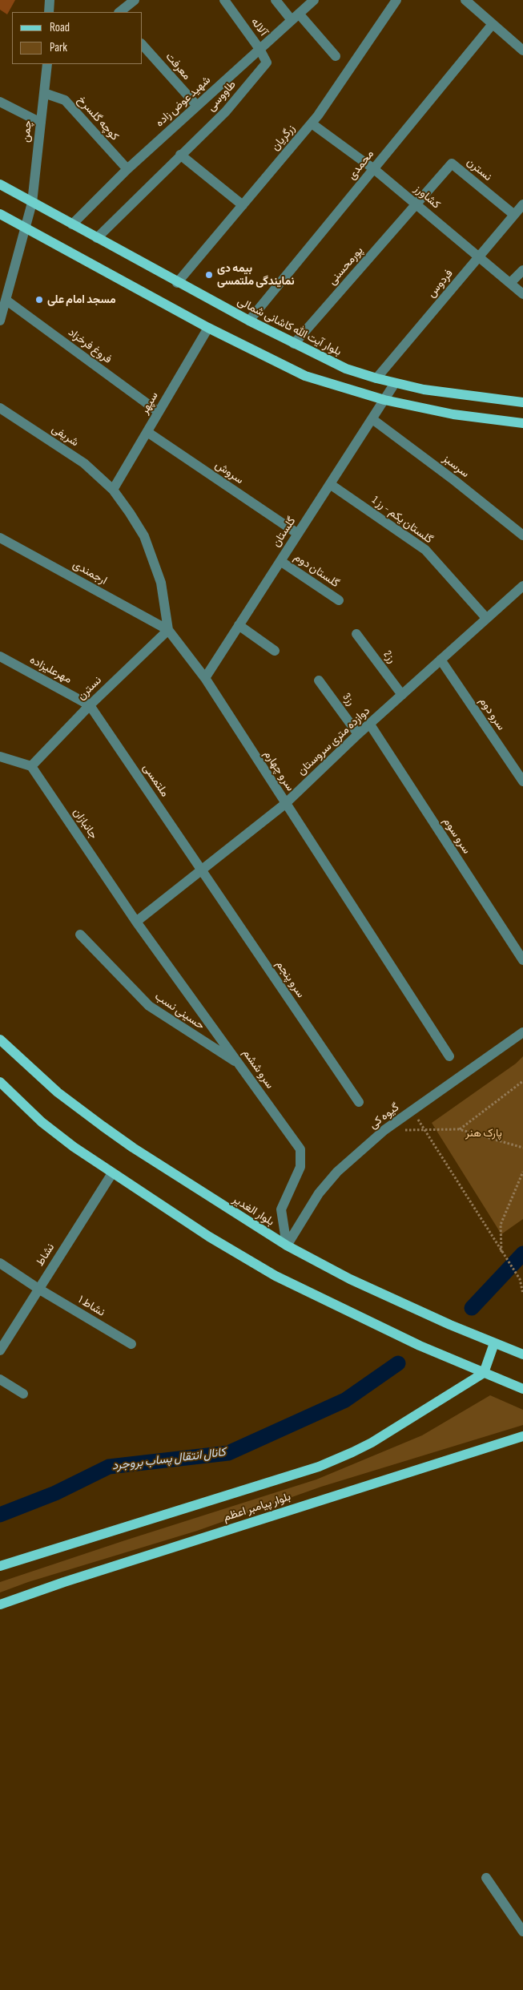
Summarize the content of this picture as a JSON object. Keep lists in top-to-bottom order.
{
  "streets": {
    "main road": ["بلوار آیت الله کاشانی شمالی", "بلوار الغدیر", "بلوار پیامبر اعظم"],
    "street": [
      "آلاله",
      "معرفت",
      "طاووسی",
      "شهید عوض زاده",
      "کوچه گلسرخ",
      "چمن",
      "زرگریان",
      "محمدی",
      "نسترن",
      "کشاورز",
      "پورمحسنی",
      "فردوس",
      "فروغ فرخزاد",
      "سپهر",
      "شریفی",
      "سرسبز",
      "سروش",
      "گلستان یکم - رز 1",
      "گلستان",
      "گلستان دوم",
      "ارجمندی",
      "رز2",
      "مهرعلیزاده",
      "رز3",
      "سرو دوم",
      "دوازده متری سروستان",
      "سرو چهارم",
      "ملتمسی",
      "جانبازان",
      "سرو سوم",
      "سرو پنجم",
      "حسینی نسب",
      "سرو ششم",
      "گیوه کی",
      "نشاط",
      "نشاط ۱"
    ]
  },
  "crossings": [
    ["آلاله", "طاووسی"],
    ["آلاله", "شهید عوض زاده"],
    ["معرفت", "شهید عوض زاده"],
    ["طاووسی", "شهید عوض زاده"],
    ["طاووسی", "بلوار آیت الله کاشانی شمالی"],
    ["شهید عوض زاده", "کوچه گلسرخ"],
    ["شهید عوض زاده", "بلوار آیت الله کاشانی شمالی"],
    ["کوچه گلسرخ", "چمن"],
    ["چمن", "بلوار آیت الله کاشانی شمالی"],
    ["چمن", "فروغ فرخزاد"],
    ["زرگریان", "کشاورز"],
    ["زرگریان", "بلوار آیت الله کاشانی شمالی"],
    ["محمدی", "کشاورز"],
    ["محمدی", "بلوار آیت الله کاشانی شمالی"],
    ["نسترن", "کشاورز"],
    ["نسترن", "پورمحسنی"],
    ["نسترن", "فردوس"],
    ["نسترن", "ارجمندی"],
    ["نسترن", "مهرعلیزاده"],
    ["نسترن", "سرو چهارم"],
    ["نسترن", "ملتمسی"],
    ["نسترن", "جانبازان"],
    ["کشاورز", "پورمحسنی"],
    ["کشاورز", "فردوس"],
    ["پورمحسنی", "بلوار آیت الله کاشانی شمالی"],
    ["فردوس", "بلوار آیت الله کاشانی شمالی"],
    ["بلوار آیت الله کاشانی شمالی", "گلستان"],
    ["فروغ فرخزاد", "سپهر"],
    ["سپهر", "شریفی"],
    ["سپهر", "سروش"],
    ["سپهر", "سرو چهارم"],
    ["شریفی", "سرو چهارم"],
    ["سرسبز", "گلستان"],
    ["سروش", "گلستان"],
    ["گلستان یکم - رز 1", "گلستان"],
    ["گلستان یکم - رز 1", "دوازده متری سروستان"],
    ["گلستان", "گلستان دوم"],
    ["گلستان", "سرو چهارم"],
    ["ارجمندی", "سرو چهارم"],
    ["رز2", "دوازده متری سروستان"],
    ["مهرعلیزاده", "ملتمسی"],
    ["رز3", "دوازده متری سروستان"],
    ["سرو دوم", "دوازده متری سروستان"],
    ["دوازده متری سروستان", "سرو چهارم"],
    ["دوازده متری سروستان", "ملتمسی"],
    ["دوازده متری سروستان", "جانبازان"],
    ["دوازده متری سروستان", "سرو سوم"],
    ["دوازده متری سروستان", "سرو پنجم"],
    ["دوازده متری سروستان", "سرو ششم"],
    ["ملتمسی", "سرو پنجم"],
    ["جانبازان", "سرو ششم"],
    ["حسینی نسب", "سرو ششم"],
    ["سرو ششم", "گیوه کی"],
    ["سرو ششم", "بلوار الغدیر"],
    ["گیوه کی", "بلوار الغدیر"],
    ["نشاط", "نشاط ۱"]
  ],
  "water": ["کانال انتقال پساب بروجرد"],
  "parks": ["پارک هنر"],
  "places": ["بیمه دی نمایندگی ملتمسی", "مسجد امام علی"],
  "legend": ["Road", "Park"]
}
